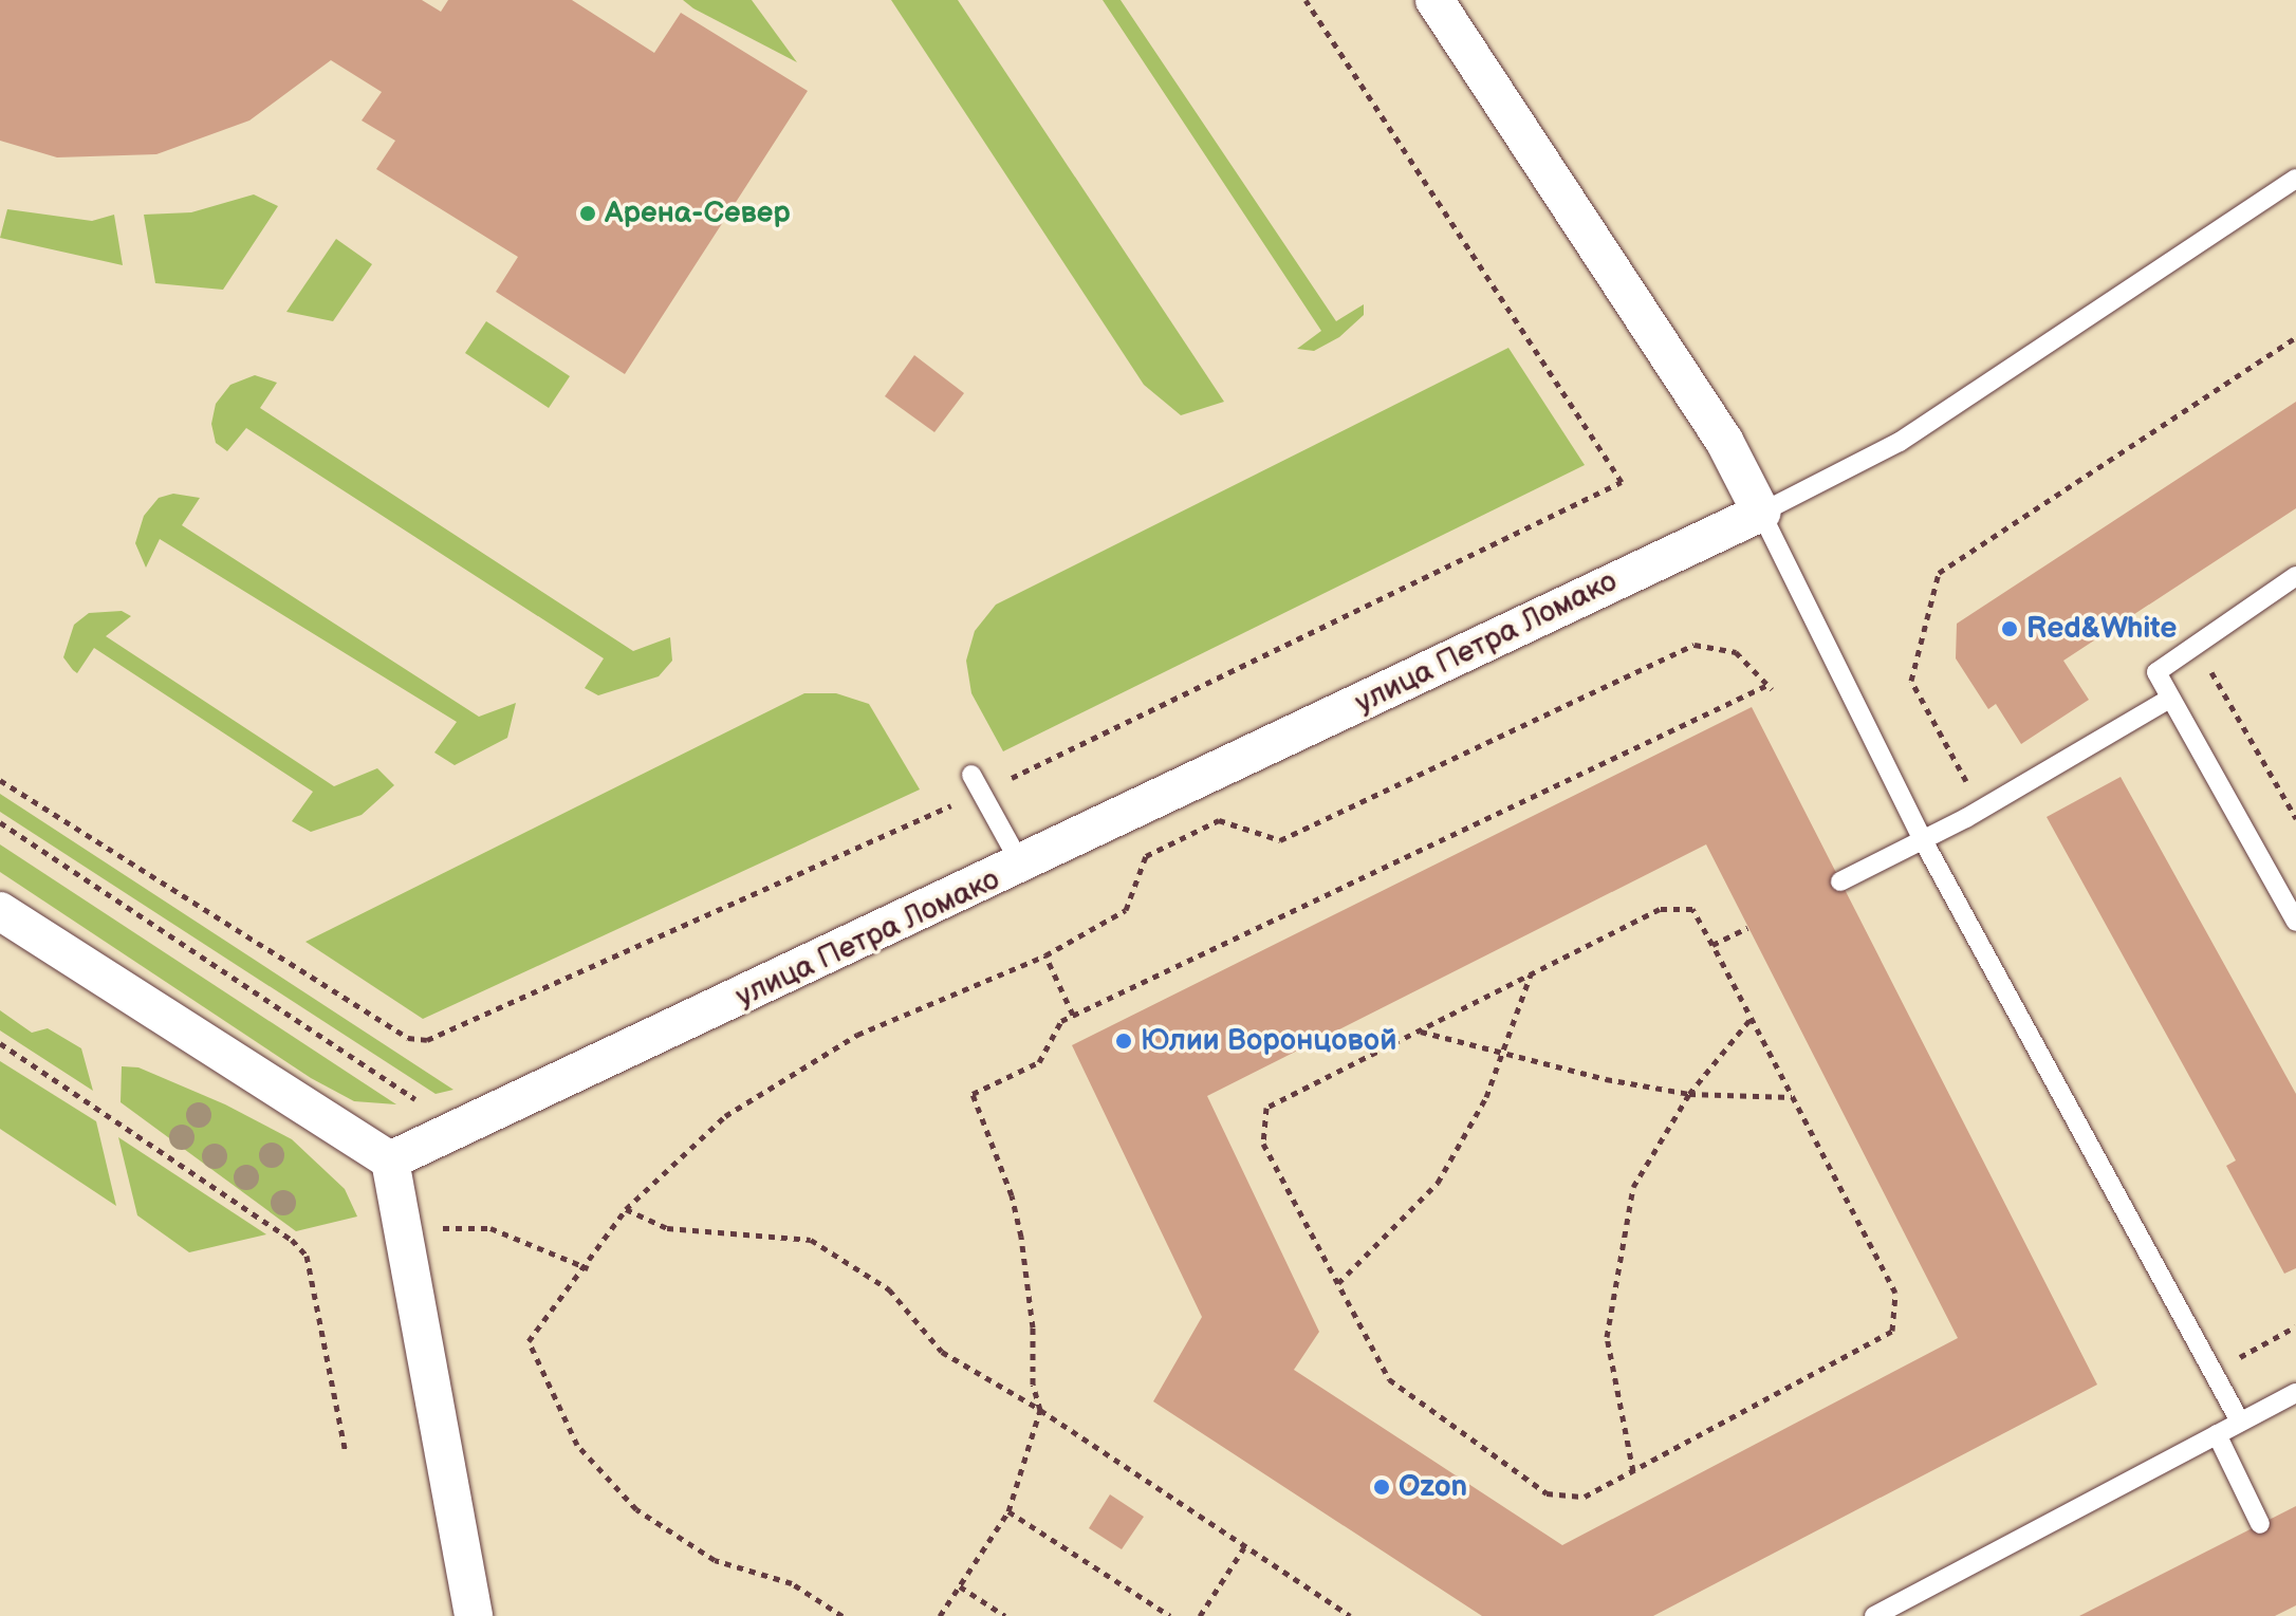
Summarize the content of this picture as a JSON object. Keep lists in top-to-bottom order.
{
  "streets": {
    "street": ["улица Петра Ломако"]
  },
  "places": [
    "Арена-Север",
    "Red&White",
    "Юлии Воронцовой",
    "Ozon"
  ]
}
